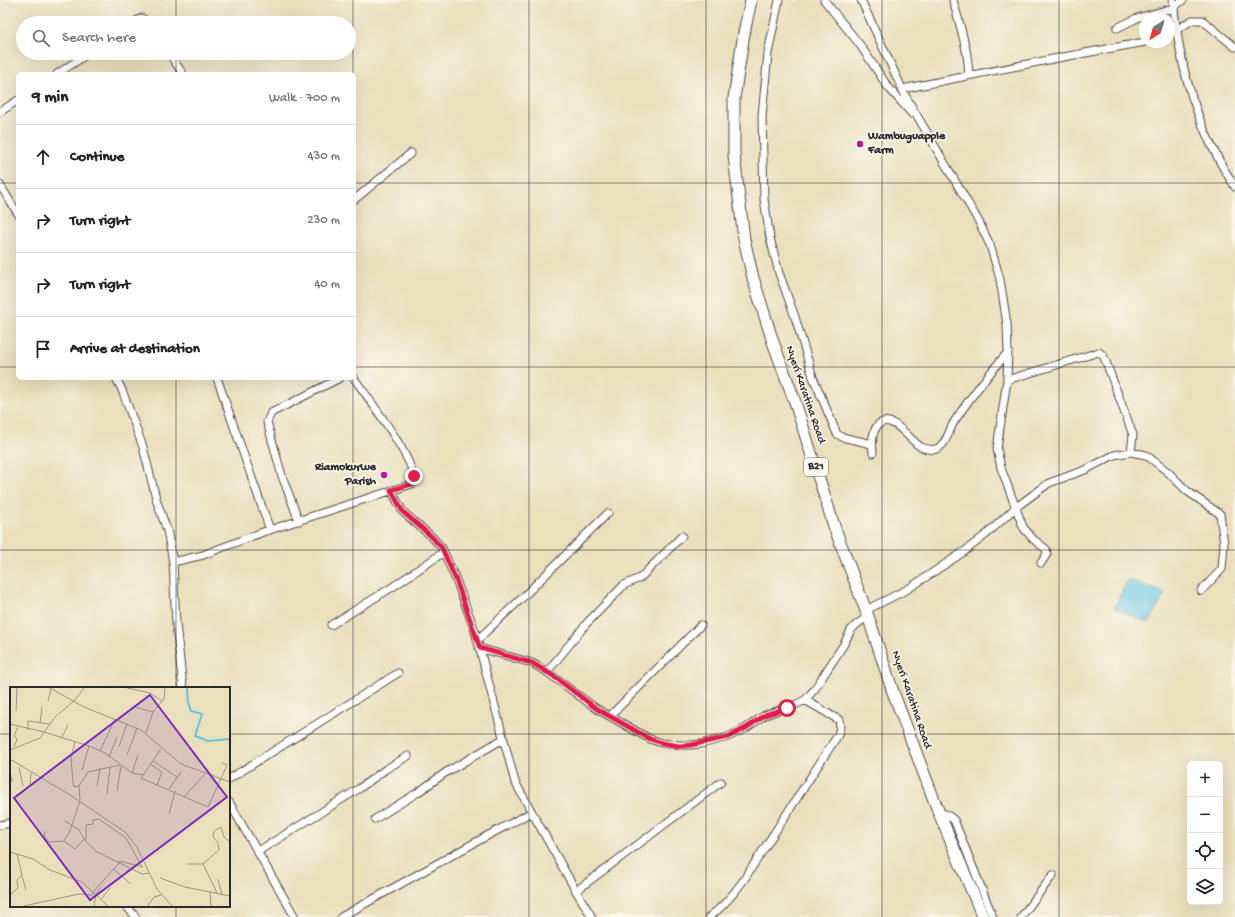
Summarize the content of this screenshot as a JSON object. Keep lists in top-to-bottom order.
{
  "streets": {
    "highway": ["Nyeri Karatina Road", "B21"]
  },
  "places": ["Wambuguapple Farm", "Riamokurwe Parish"],
  "north": "bottom left",
  "page": {
    "search": "Search here",
    "heading": ["9 min", "Walk · 700 m"],
    "list": [
      ["Continue", "430 m"],
      ["Turn right", "230 m"],
      ["Turn right", "40 m"],
      "Arrive at destination"
    ],
    "map_buttons": ["+", "−"]
  }
}
